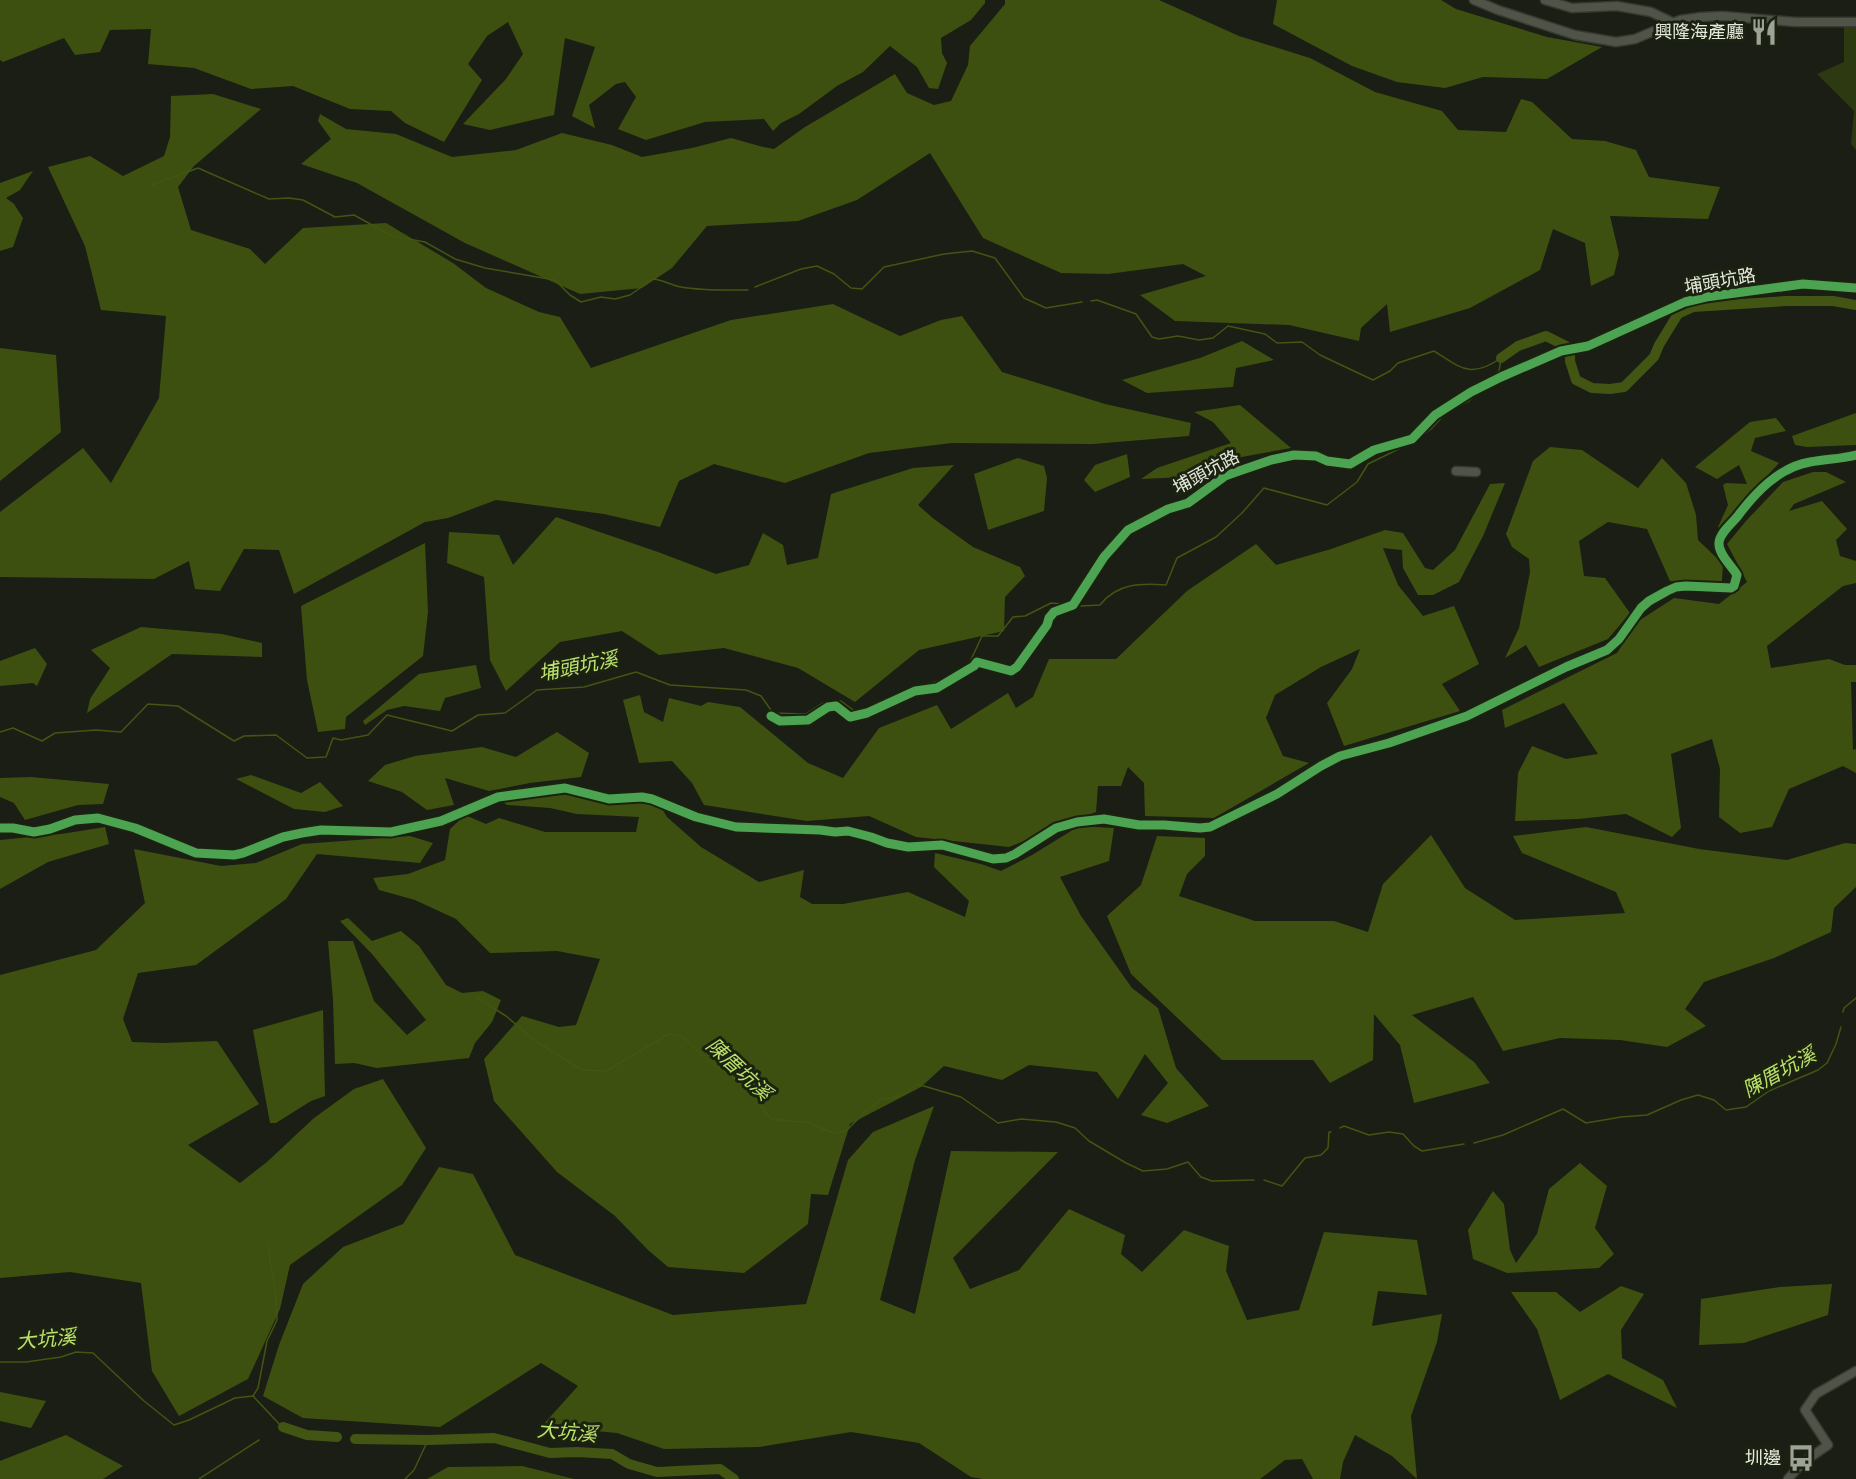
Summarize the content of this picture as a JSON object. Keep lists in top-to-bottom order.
{
  "streets": {
    "street": ["埔頭坑路"]
  },
  "water": ["埔頭坑溪", "陳厝坑溪", "大坑溪"],
  "places": {
    "restaurant": ["興隆海產廳"],
    "bus stop": ["圳邊"]
  }
}
